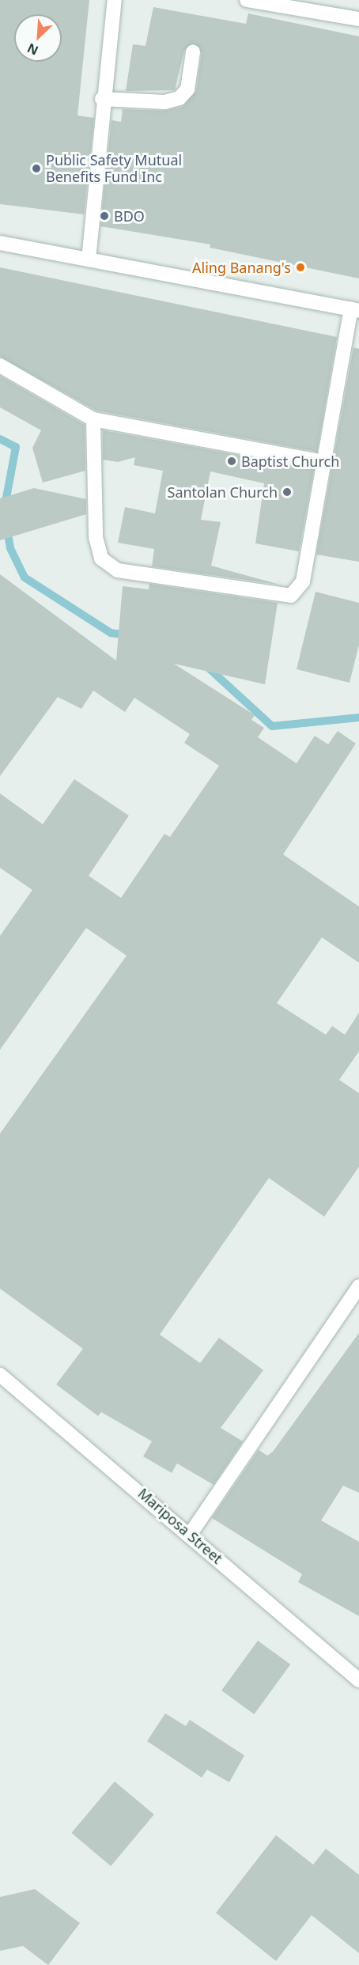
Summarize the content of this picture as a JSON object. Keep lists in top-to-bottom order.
{
  "streets": {
    "street": ["Mariposa Street"]
  },
  "places": [
    "Public Safety Mutual Benefits Fund Inc",
    "BDO",
    "Aling Banang's",
    "Baptist Church",
    "Santolan Church"
  ],
  "north": "bottom left"
}
